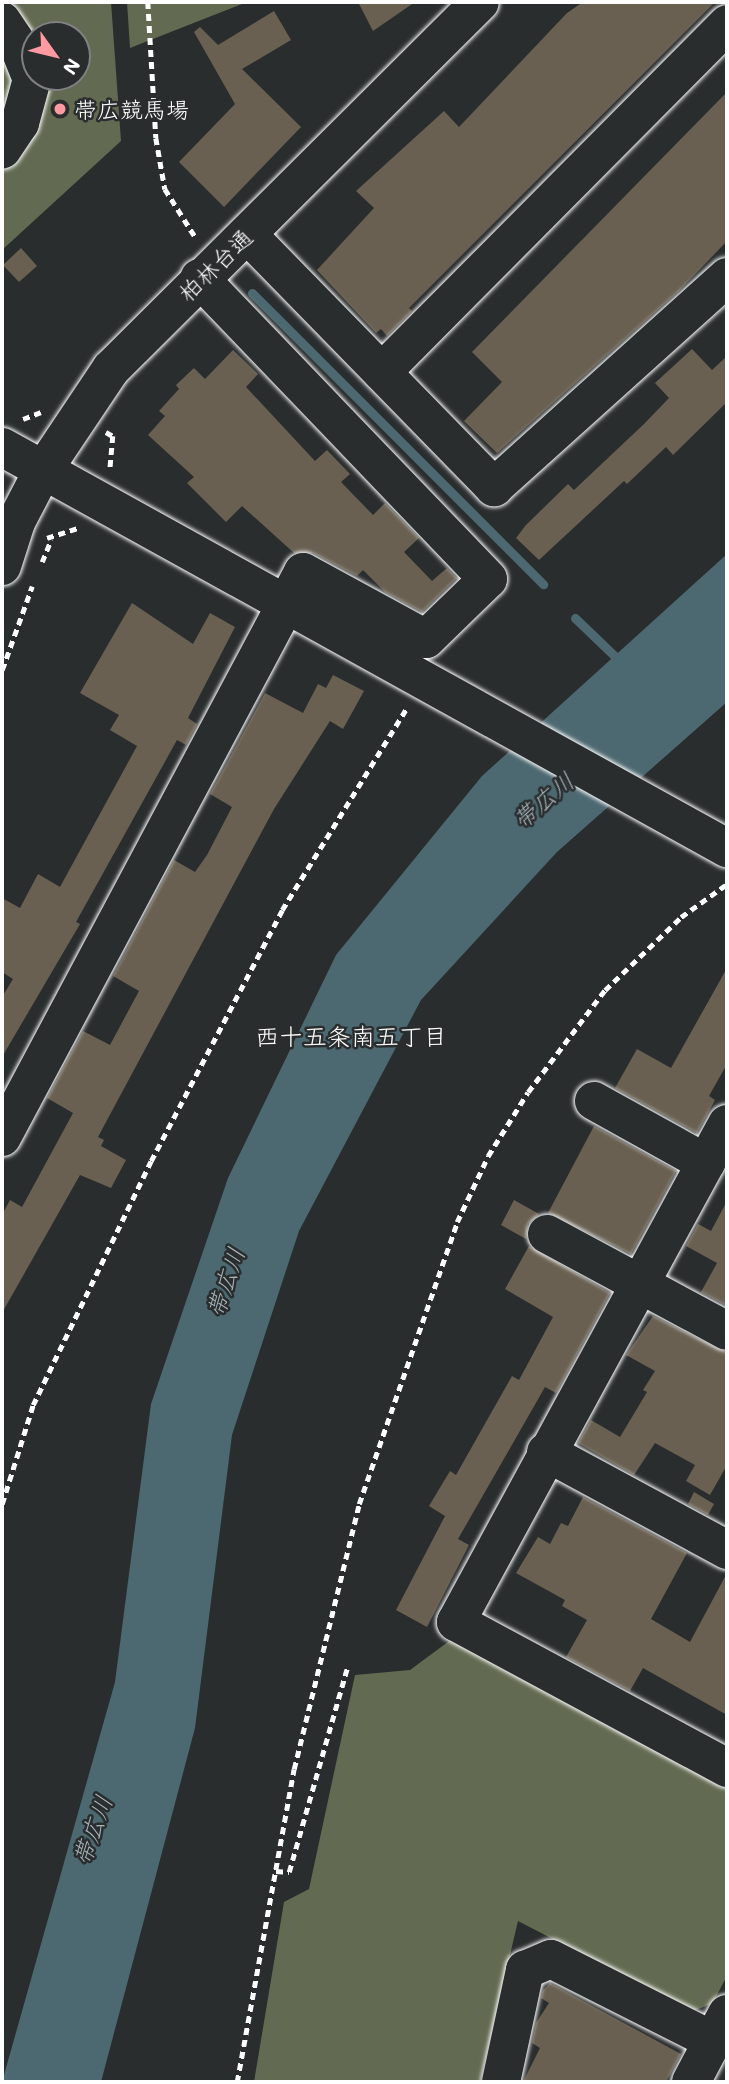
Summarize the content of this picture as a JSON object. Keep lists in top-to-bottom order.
{
  "streets": {
    "street": ["柏林台通"]
  },
  "districts": ["西十五条南五丁目"],
  "water": ["帯広川"],
  "places": ["帯広競馬場"],
  "north": "bottom right"
}
